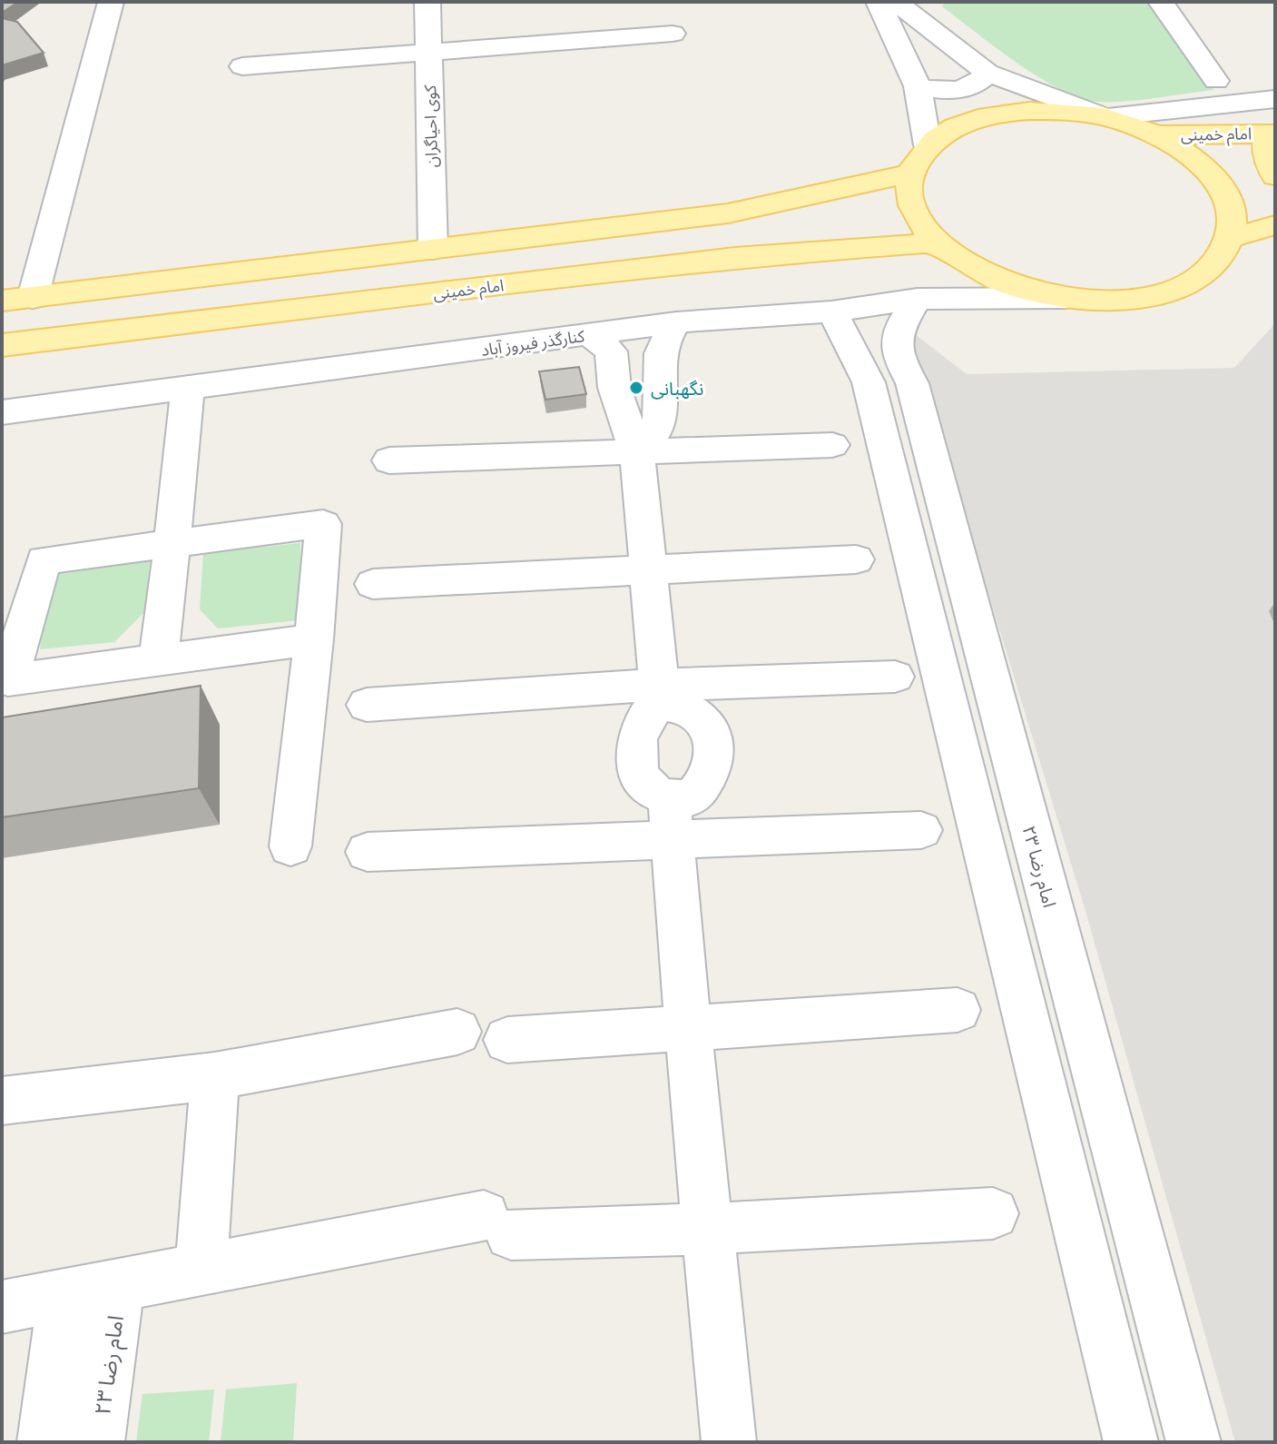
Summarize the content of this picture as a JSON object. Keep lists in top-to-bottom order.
{
  "streets": {
    "main road": ["امام خمینی"],
    "street": ["کوی احیاگران", "کنارگذر فیروز آباد", "امام رضا ۲۳"]
  },
  "crossings": [
    ["کنارگذر فیروز آباد", "امام رضا ۲۳"]
  ],
  "places": ["نگهبانی"]
}
